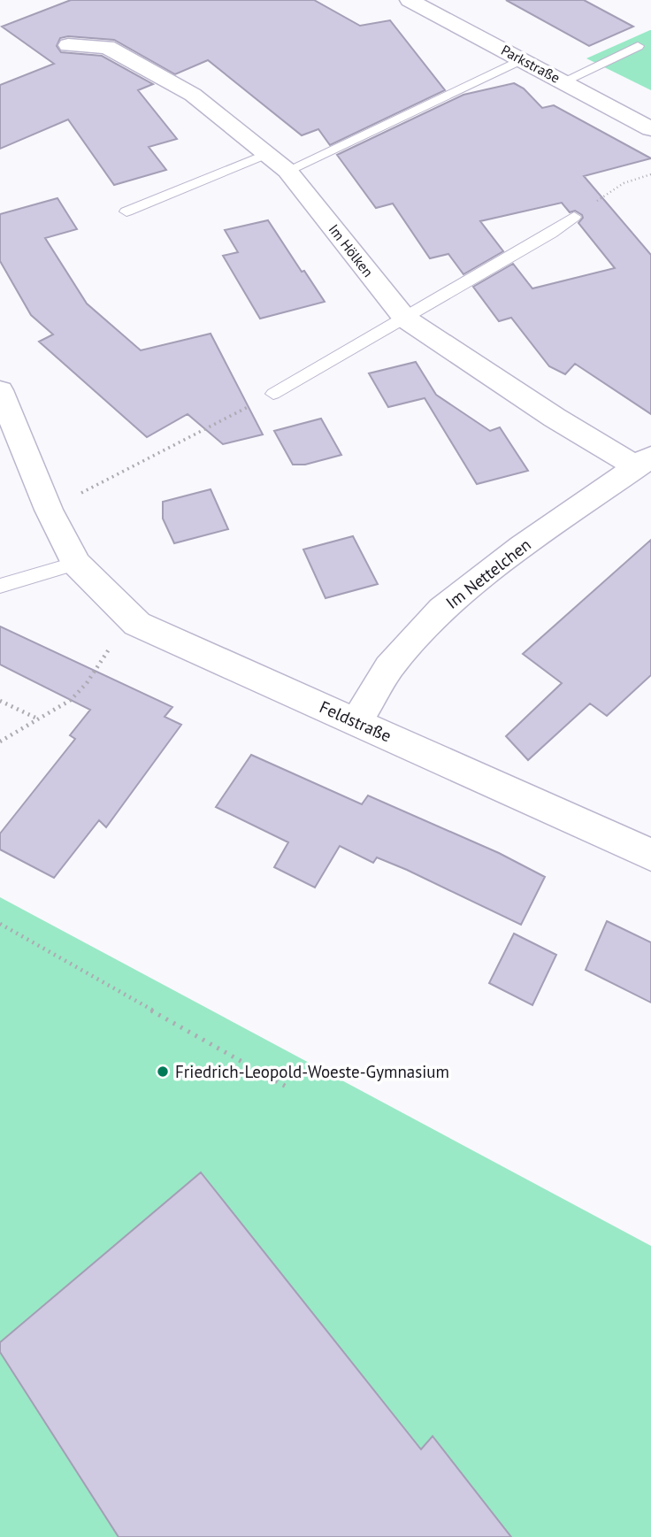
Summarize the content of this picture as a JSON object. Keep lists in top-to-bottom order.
{
  "streets": {
    "street": [
      "Parkstraße",
      "Im Hölken",
      "Im Nettelchen",
      "Feldstraße"
    ]
  },
  "crossings": [
    ["Im Hölken", "Im Nettelchen"],
    ["Im Nettelchen", "Feldstraße"]
  ],
  "places": ["Friedrich-Leopold-Woeste-Gymnasium"]
}
